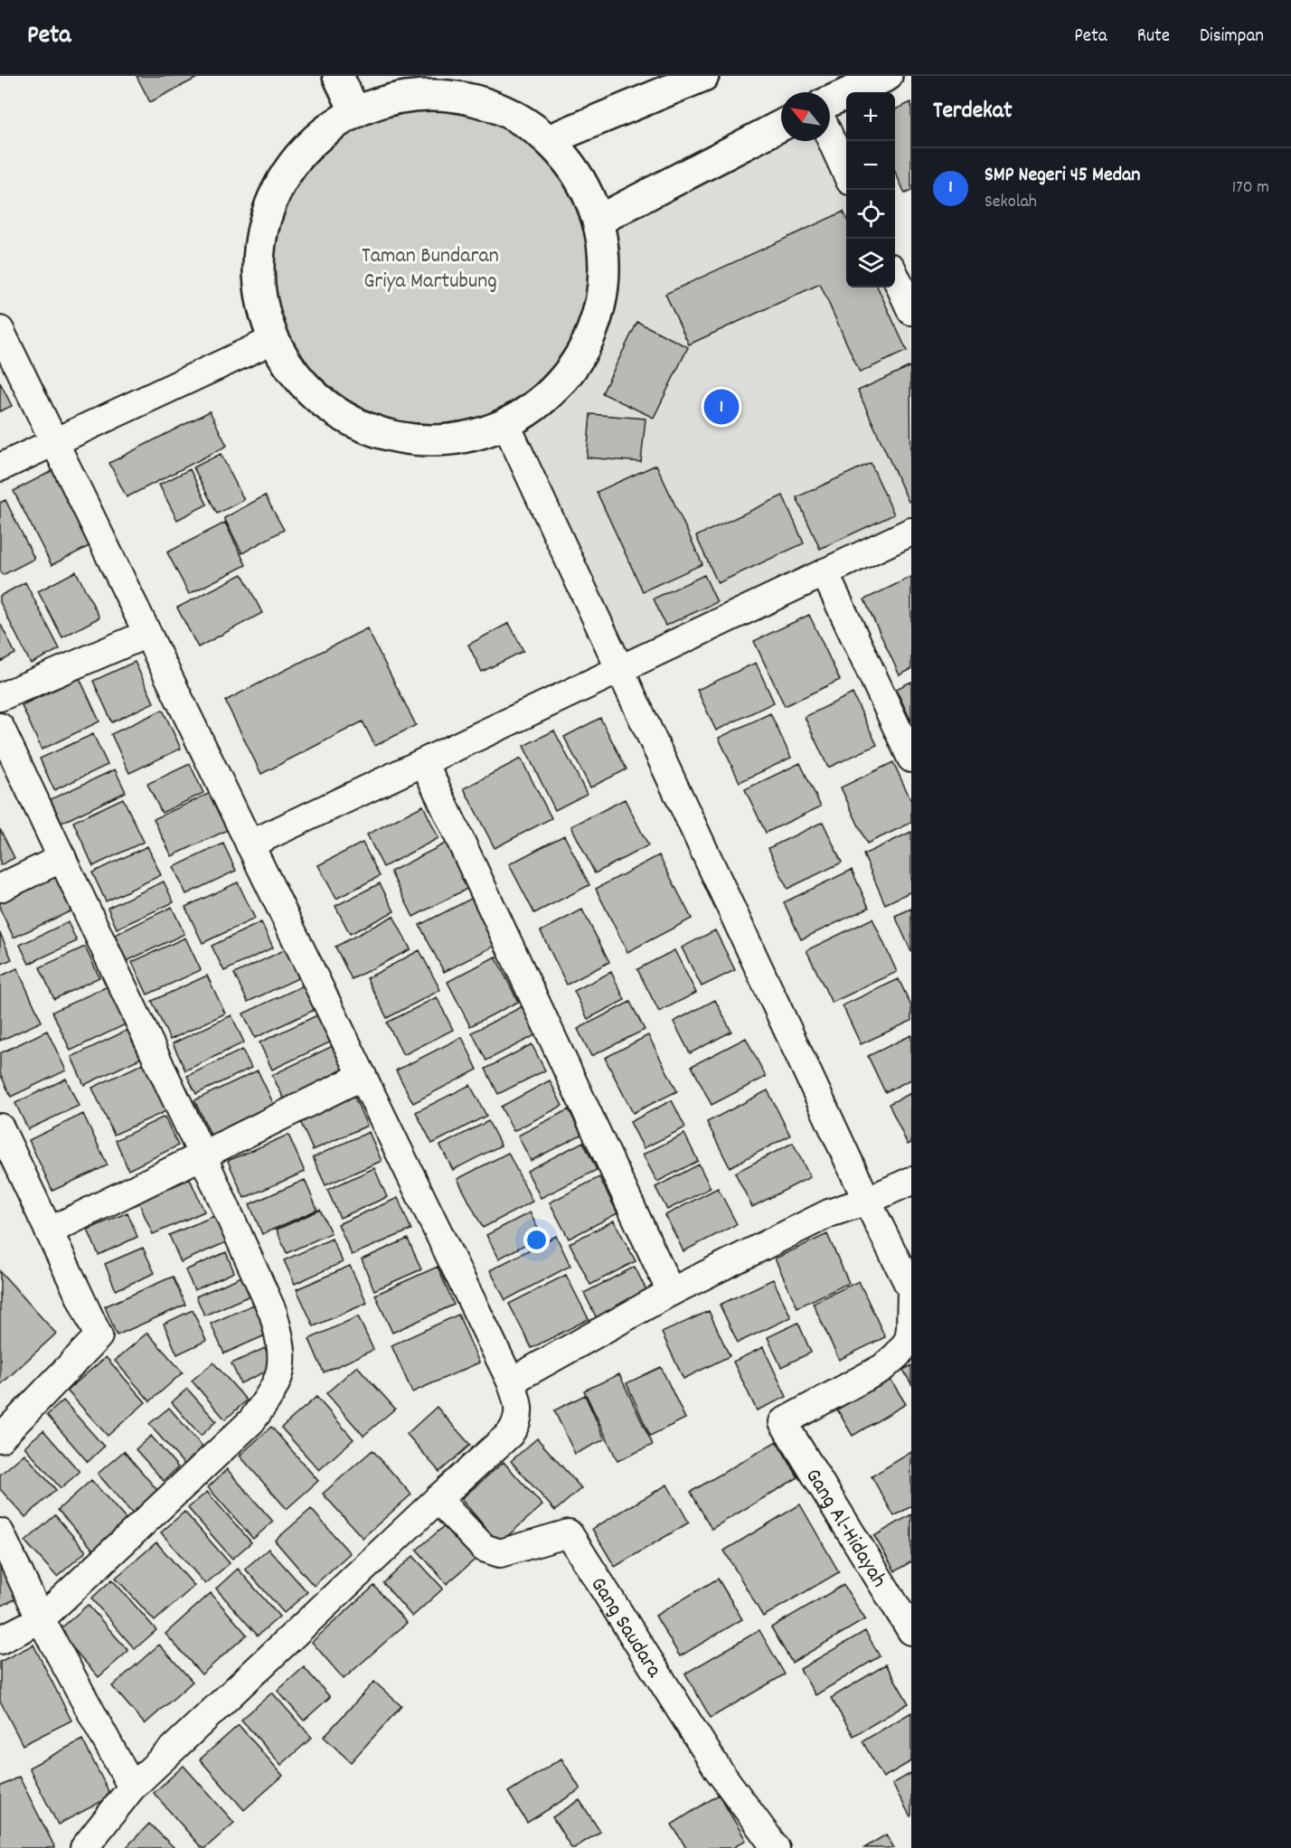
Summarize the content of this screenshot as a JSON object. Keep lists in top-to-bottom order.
{
  "streets": {
    "street": ["Gang Al-Hidayah", "Gang Saudara"]
  },
  "parks": ["Taman Bundaran Griya Martubung"],
  "north": "top left",
  "page": {
    "header": "Peta",
    "nav": ["Peta", "Rute", "Disimpan"],
    "heading": "Terdekat",
    "map_buttons": ["+", "−"],
    "list": [
      {
        "mark": "1",
        "name": "SMP Negeri 45 Medan",
        "note": "Sekolah",
        "value": "170 m"
      }
    ],
    "pins": "1"
  }
}
